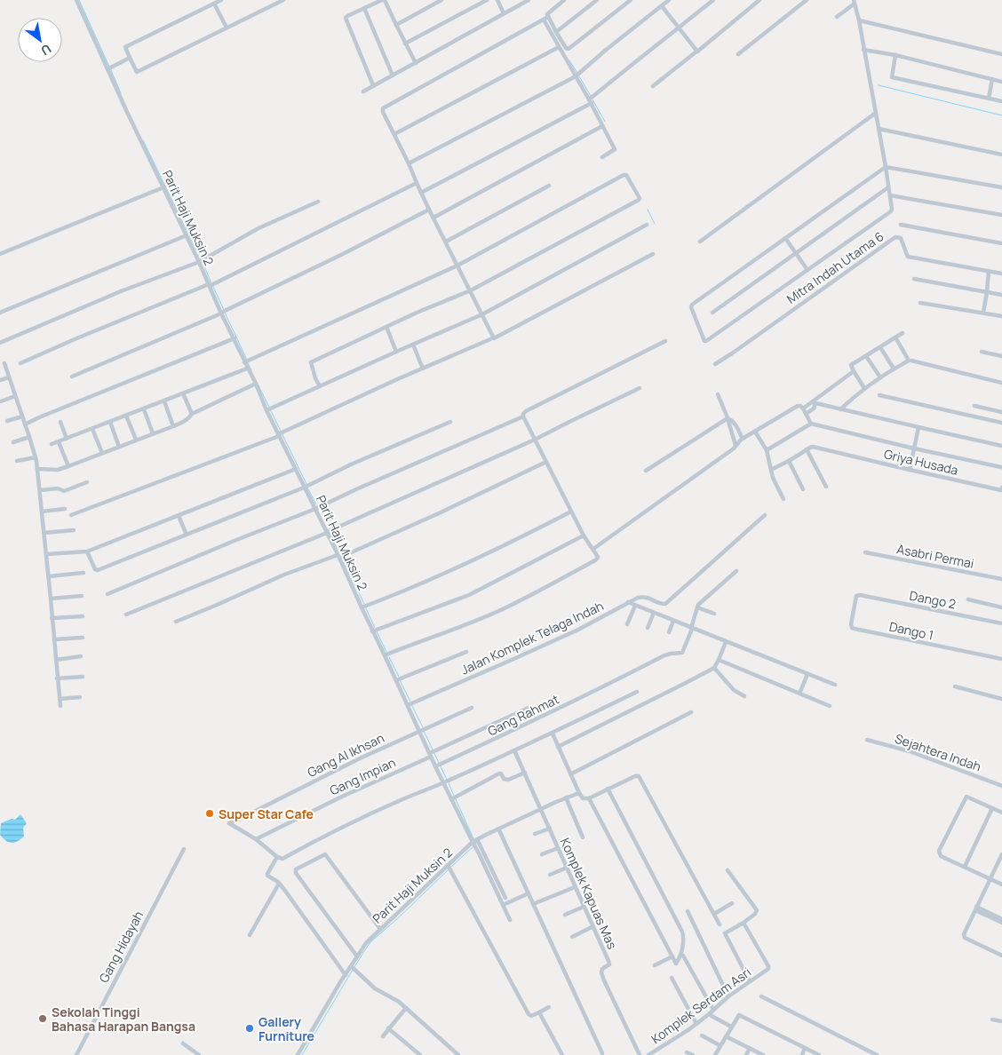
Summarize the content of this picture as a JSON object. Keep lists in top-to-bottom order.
{
  "streets": {
    "street": [
      "Parit Haji Muksin 2",
      "Mitra Indah Utama 6",
      "Griya Husada",
      "Asabri Permai",
      "Dango 2",
      "Dango 1",
      "Jalan Komplek Telaga Indah",
      "Gang Rahmat",
      "Sejahtera Indah",
      "Gang Al Ikhsan",
      "Gang Impian",
      "Komplek Kapuas Mas",
      "Gang Hidayah",
      "Komplek Serdam Asri"
    ]
  },
  "crossings": [
    ["Parit Haji Muksin 2", "Jalan Komplek Telaga Indah"],
    ["Parit Haji Muksin 2", "Gang Rahmat"],
    ["Parit Haji Muksin 2", "Gang Al Ikhsan"],
    ["Parit Haji Muksin 2", "Gang Impian"],
    ["Dango 2", "Dango 1"],
    ["Gang Al Ikhsan", "Gang Impian"]
  ],
  "places": ["Super Star Cafe", "Sekolah Tinggi Bahasa Harapan Bangsa", "Gallery Furniture"],
  "north": "bottom right"
}
